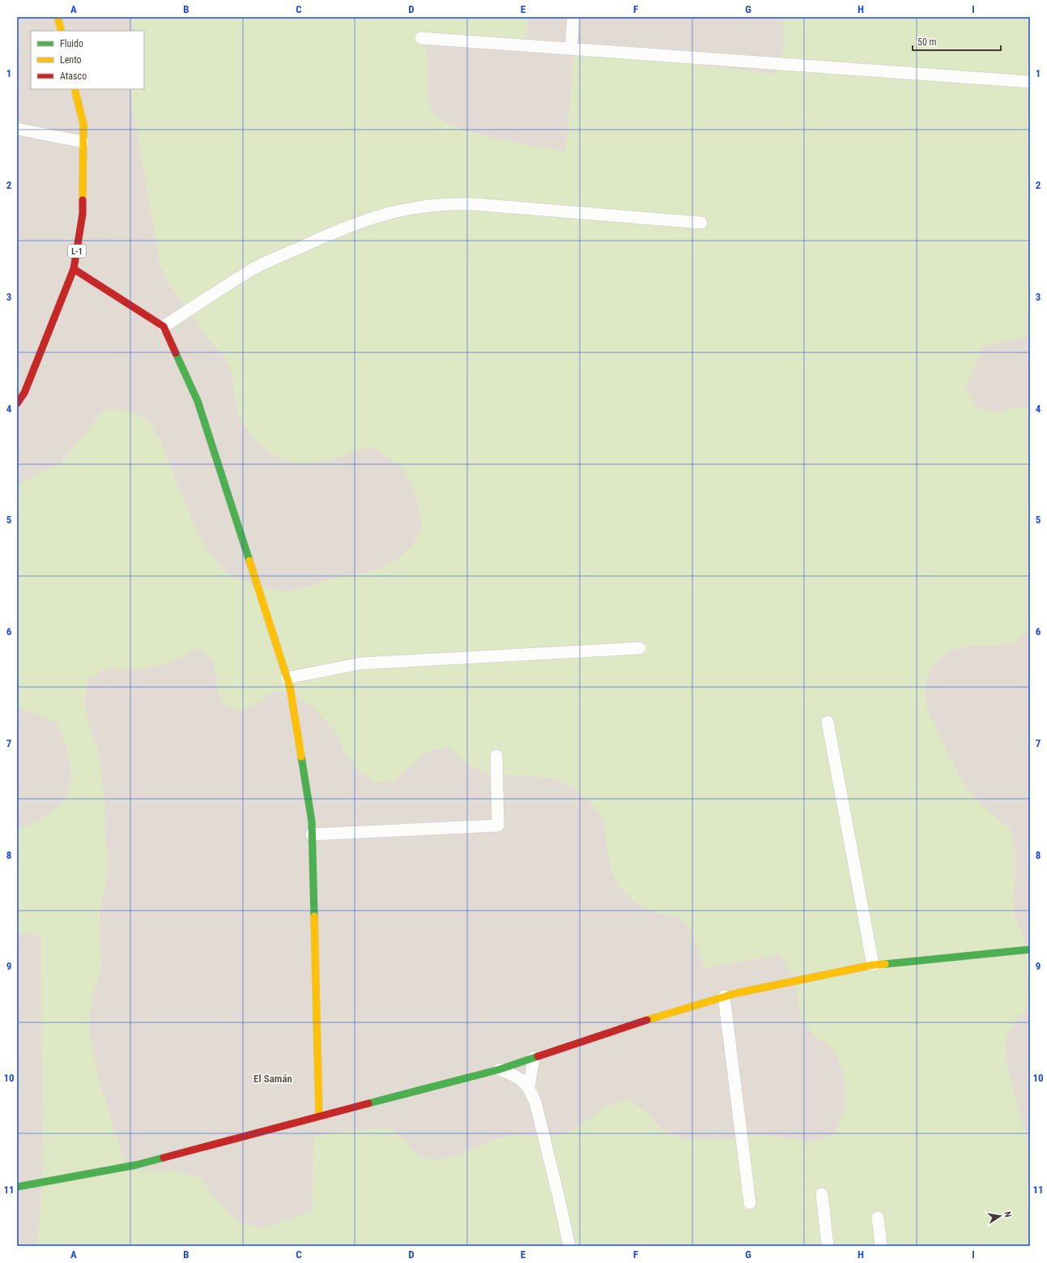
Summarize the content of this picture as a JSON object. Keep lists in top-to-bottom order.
{
  "streets": {
    "street": ["L-1"]
  },
  "districts": ["El Samán"],
  "legend": ["Fluido", "Lento", "Atasco"],
  "scale_bar": "50 m",
  "north": "right",
  "grid": {
    "columns": [
      "A",
      "B",
      "C",
      "D",
      "E",
      "F",
      "G",
      "H",
      "I"
    ],
    "rows": [
      "1",
      "2",
      "3",
      "4",
      "5",
      "6",
      "7",
      "8",
      "9",
      "10",
      "11"
    ]
  }
}
